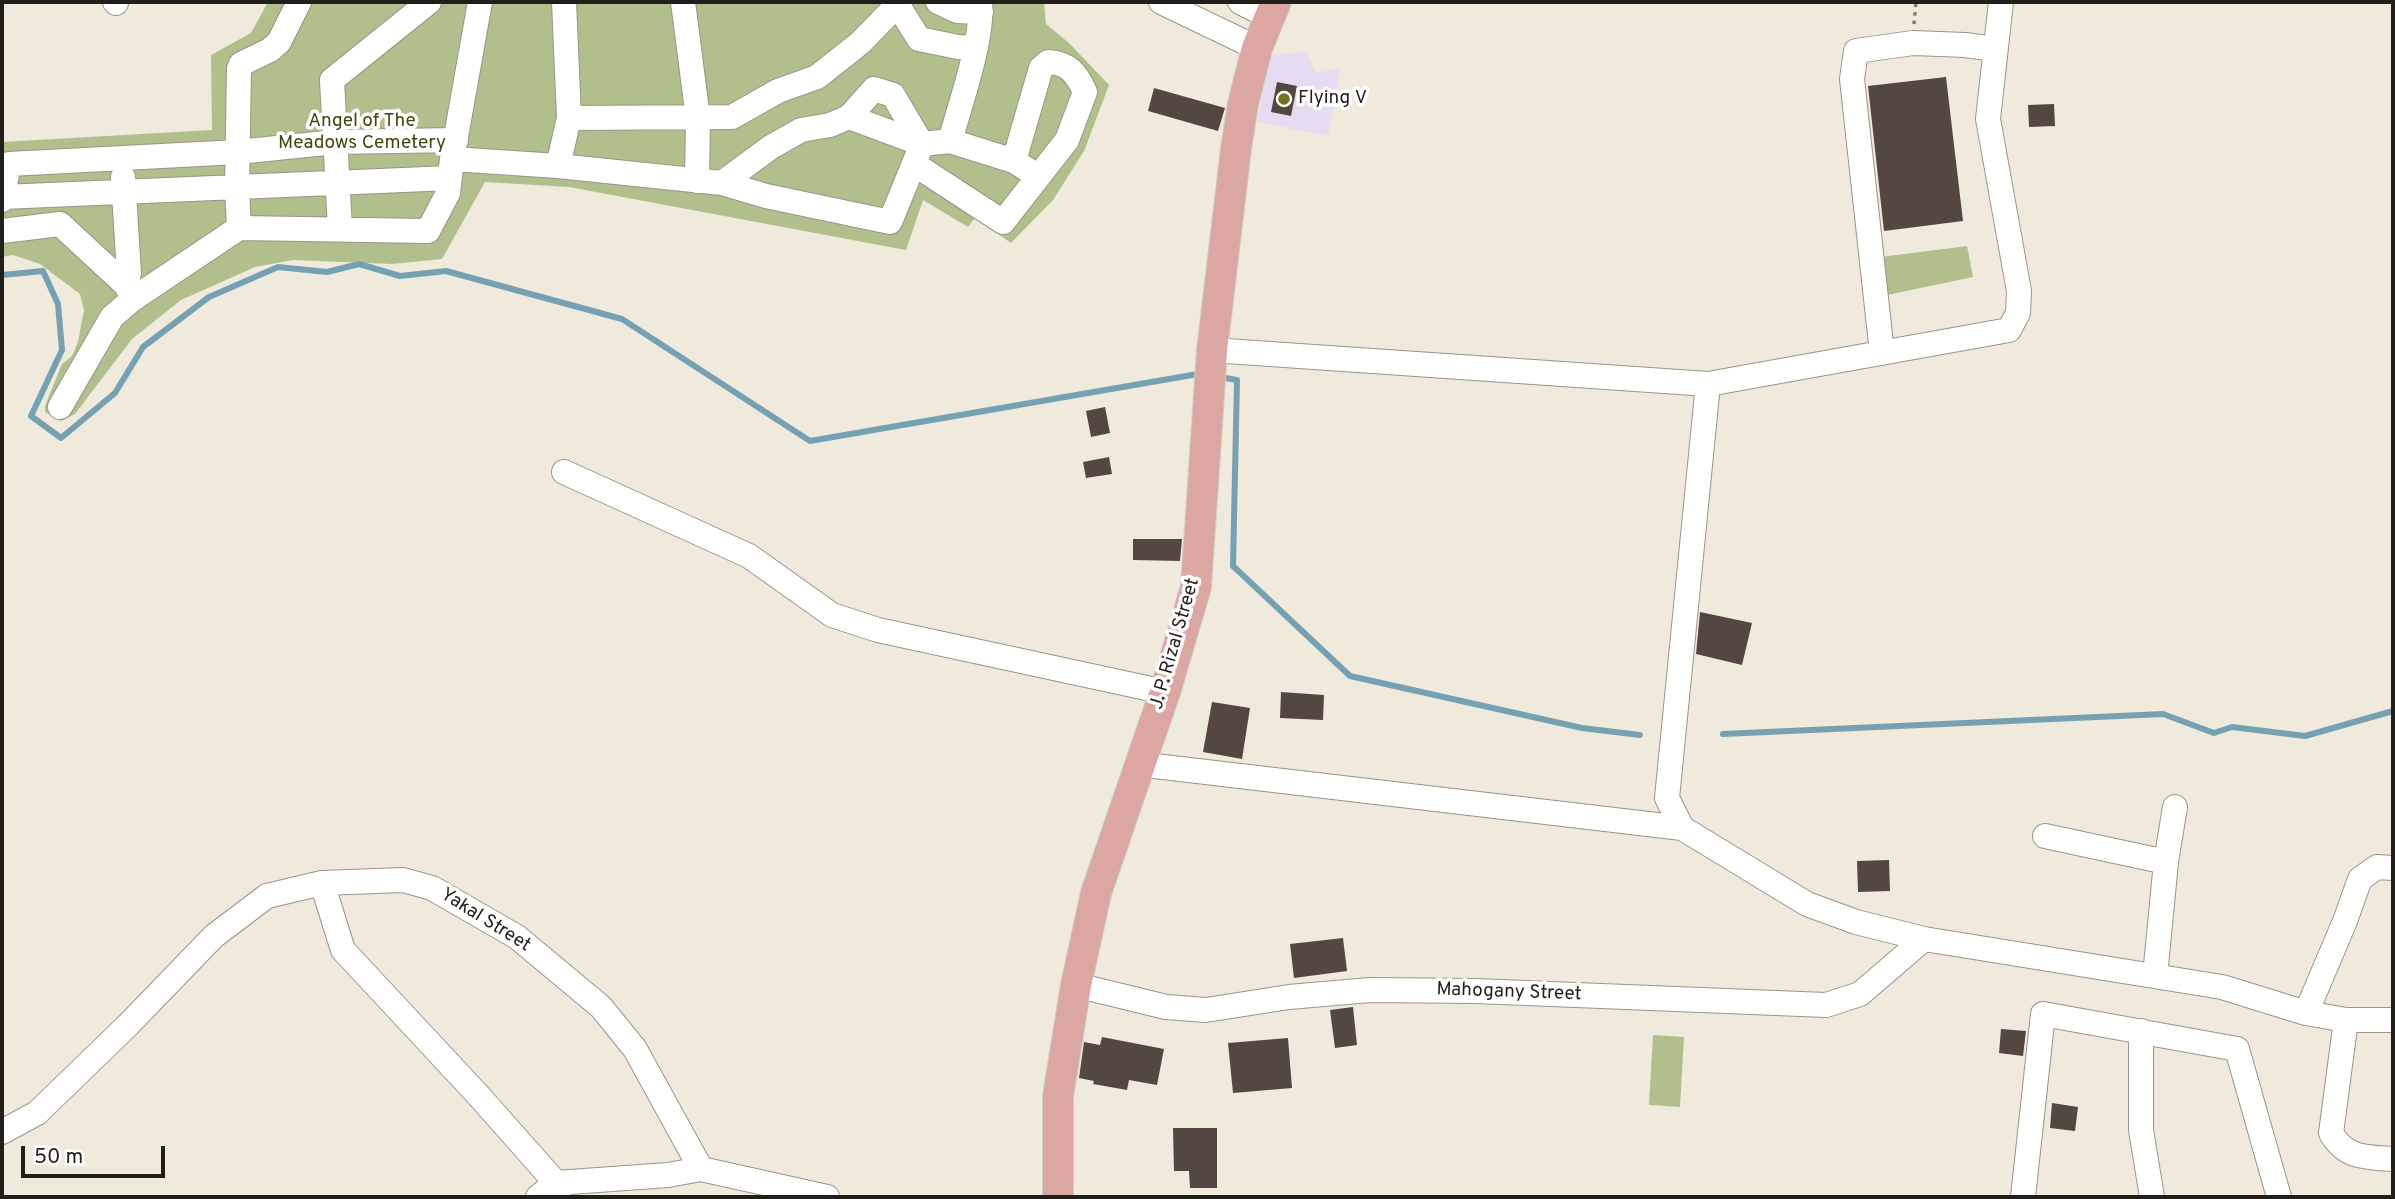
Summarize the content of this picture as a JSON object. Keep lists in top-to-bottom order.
{
  "streets": {
    "main road": ["J. P. Rizal Street"],
    "street": ["Yakal Street", "Mahogany Street"]
  },
  "crossings": [
    ["J. P. Rizal Street", "Mahogany Street"]
  ],
  "parks": ["Angel of The Meadows Cemetery"],
  "places": ["Flying V"],
  "scale_bar": "50 m"
}
